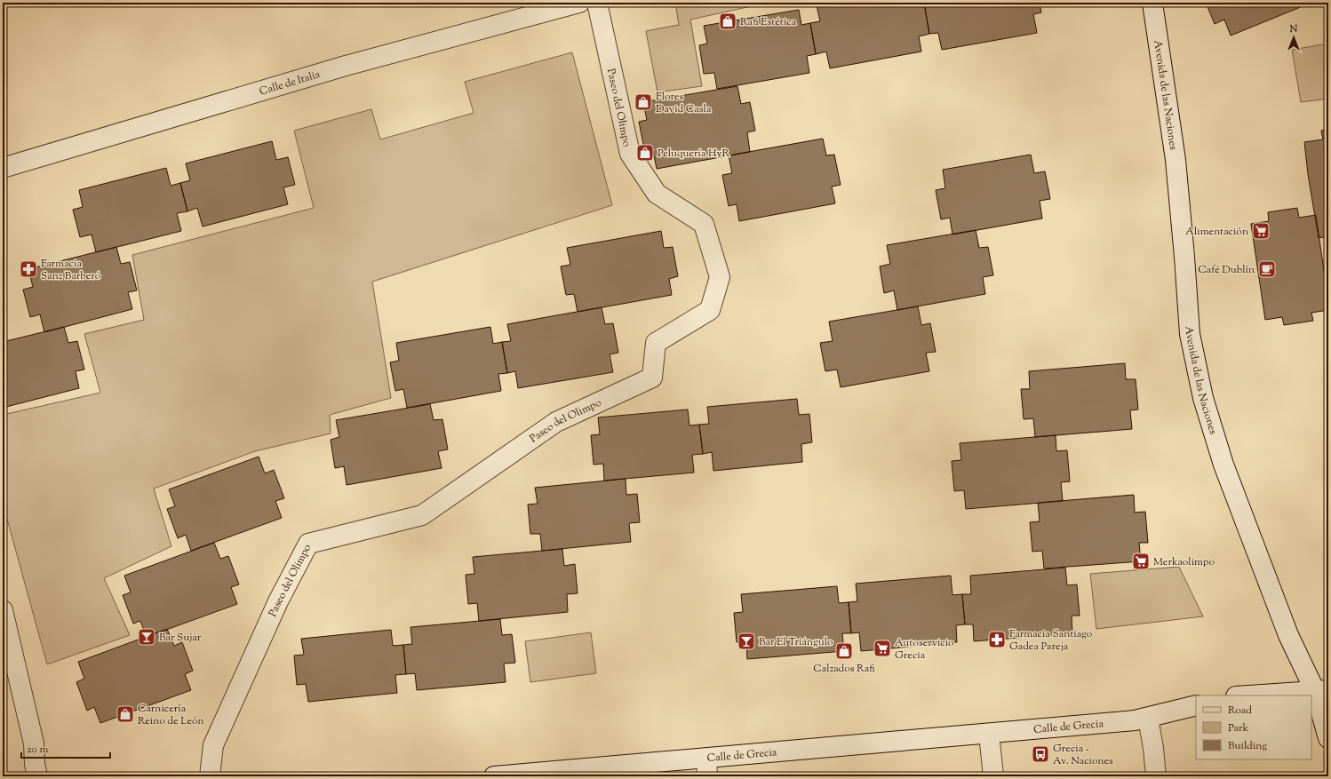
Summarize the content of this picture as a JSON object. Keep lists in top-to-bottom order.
{
  "streets": {
    "street": [
      "Calle de Italia",
      "Avenida de las Naciones",
      "Paseo del Olimpo",
      "Calle de Grecia"
    ]
  },
  "places": {
    "shop": [
      "Rafi Estética",
      "Flores David Casla",
      "Peluquería HyR",
      "Calzados Rafi",
      "Carnicería Reino de León"
    ],
    "supermarket": ["Alimentación", "Merkaolimpo", "Autoservicio Grecia"],
    "pharmacy": ["Farmacia Sanz Barberó", "Farmacia Santiago Gadea Pareja"],
    "cafe": ["Café Dublín"],
    "bar": ["Bar Sujar", "Bar El Triángulo"],
    "bus stop": ["Grecia - Av. Naciones"]
  },
  "legend": ["Road", "Park", "Building"],
  "scale_bar": "20 m",
  "north": "top"
}
